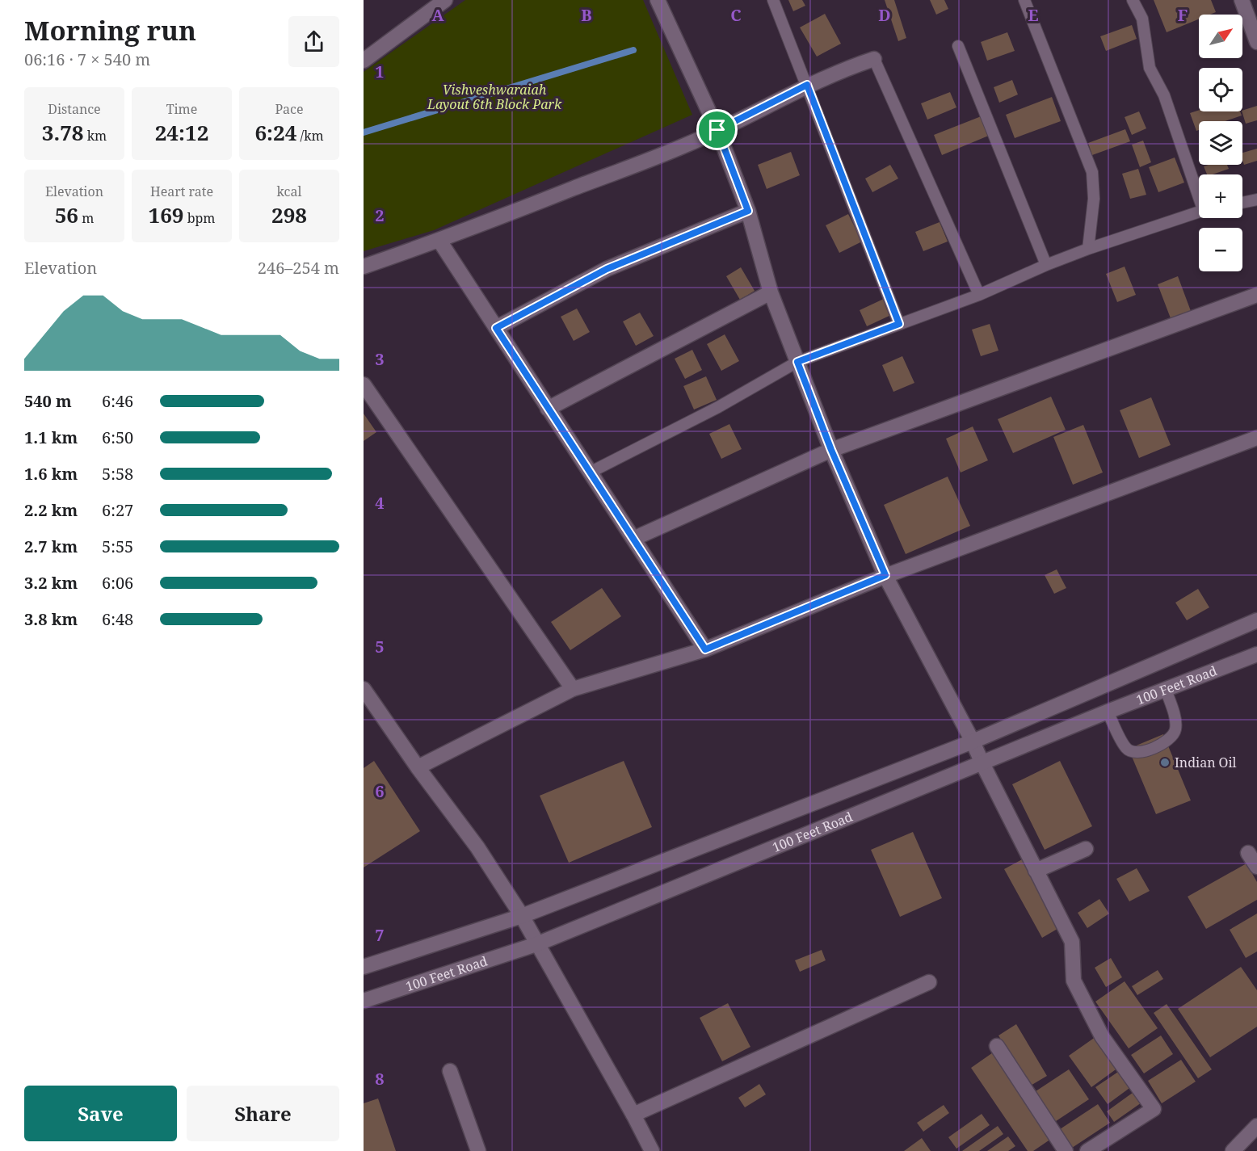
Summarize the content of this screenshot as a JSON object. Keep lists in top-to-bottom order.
{
  "streets": {
    "street": ["100 Feet Road"]
  },
  "parks": ["Vishveshwaraiah Layout 6th Block Park"],
  "places": ["Indian Oil"],
  "north": "top right",
  "page": {
    "heading": ["Morning run", "06:16 · 7 × 540 m"],
    "map_buttons": ["+", "−"],
    "stats": [
      ["Distance", "3.78 km"],
      ["Time", "24:12"],
      ["Pace", "6:24 /km"],
      ["Elevation", "56 m"],
      ["Heart rate", "169 bpm"],
      ["kcal", "298"]
    ],
    "chart": ["Elevation", "246–254 m"],
    "list": [
      {
        "name": "540 m",
        "note": "6:46"
      },
      {
        "name": "1.1 km",
        "note": "6:50"
      },
      {
        "name": "1.6 km",
        "note": "5:58"
      },
      {
        "name": "2.2 km",
        "note": "6:27"
      },
      {
        "name": "2.7 km",
        "note": "5:55"
      },
      {
        "name": "3.2 km",
        "note": "6:06"
      },
      {
        "name": "3.8 km",
        "note": "6:48"
      }
    ],
    "buttons": ["Save", "Share"]
  },
  "grid": {
    "columns": [
      "A",
      "B",
      "C",
      "D",
      "E",
      "F"
    ],
    "rows": [
      "1",
      "2",
      "3",
      "4",
      "5",
      "6",
      "7",
      "8"
    ]
  }
}
